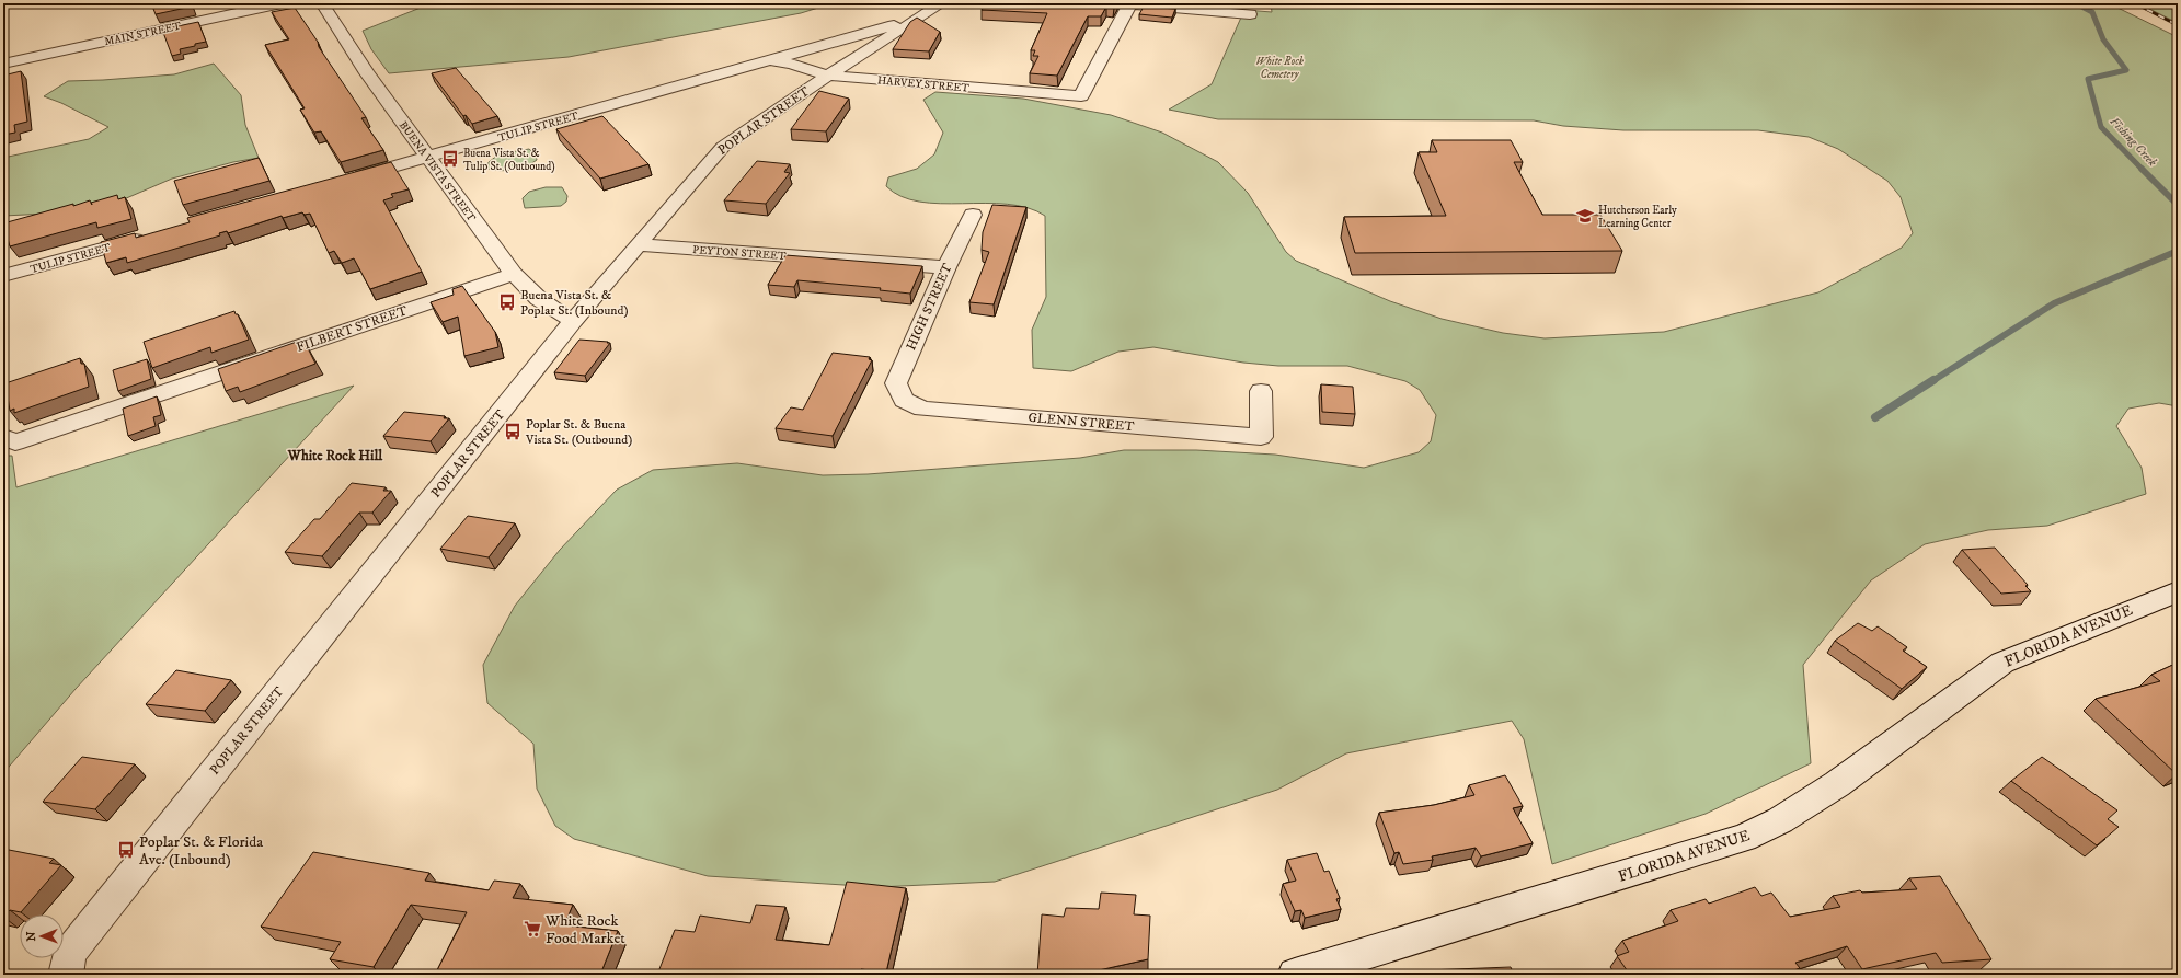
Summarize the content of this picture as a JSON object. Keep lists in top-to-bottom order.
{
  "streets": {
    "street": [
      "MAIN STREET",
      "HARVEY STREET",
      "POPLAR STREET",
      "TULIP STREET",
      "BUENA VISTA STREET",
      "PEYTON STREET",
      "HIGH STREET",
      "FILBERT STREET",
      "GLENN STREET",
      "FLORIDA AVENUE"
    ]
  },
  "crossings": [
    ["HARVEY STREET", "POPLAR STREET"],
    ["HARVEY STREET", "TULIP STREET"],
    ["POPLAR STREET", "TULIP STREET"],
    ["POPLAR STREET", "BUENA VISTA STREET"],
    ["POPLAR STREET", "PEYTON STREET"],
    ["TULIP STREET", "BUENA VISTA STREET"],
    ["BUENA VISTA STREET", "FILBERT STREET"],
    ["PEYTON STREET", "HIGH STREET"],
    ["HIGH STREET", "GLENN STREET"]
  ],
  "districts": ["White Rock Hill"],
  "water": ["Fishing Creek"],
  "parks": ["White Rock Cemetery"],
  "places": {
    "bus stop": [
      "Buena Vista St. & Tulip St. (Outbound)",
      "Buena Vista St. & Poplar St. (Inbound)",
      "Poplar St. & Buena Vista St. (Outbound)",
      "Poplar St. & Florida Ave. (Inbound)"
    ],
    "school or university": ["Hutcherson Early Learning Center"],
    "supermarket": ["White Rock Food Market"]
  },
  "north": "left"
}
